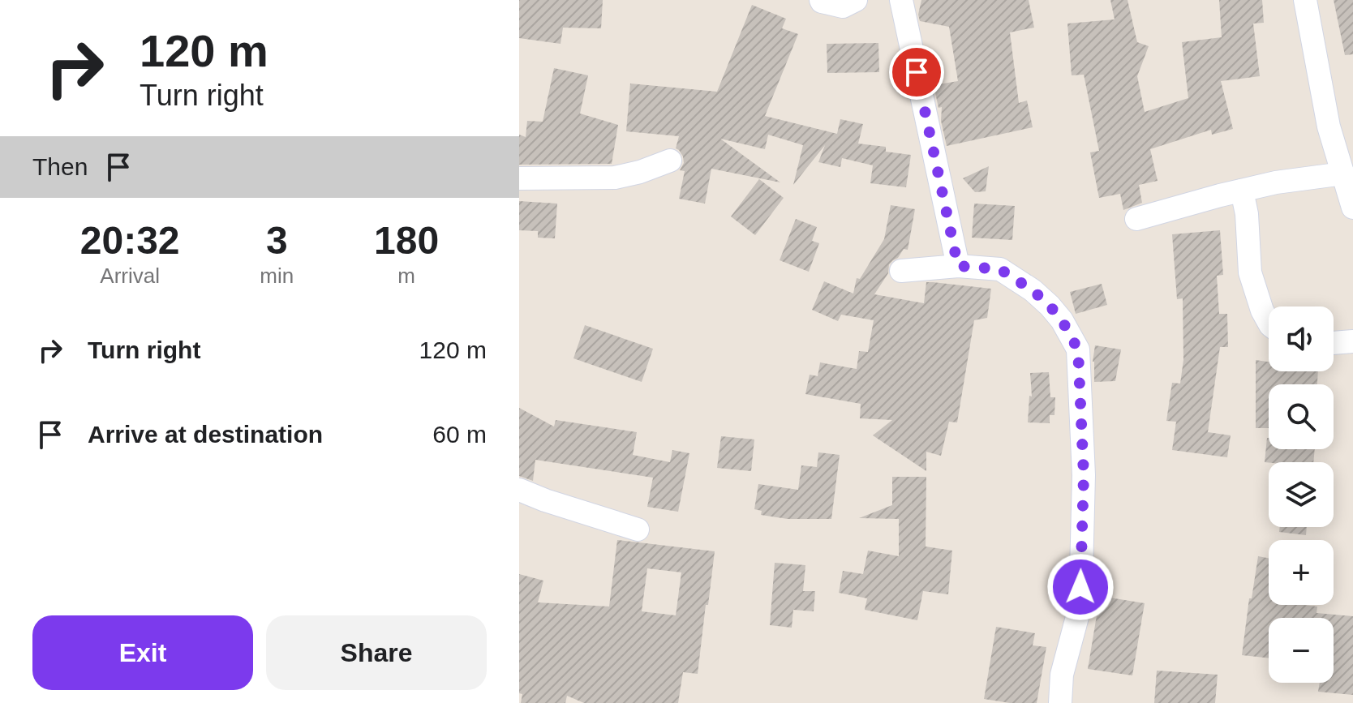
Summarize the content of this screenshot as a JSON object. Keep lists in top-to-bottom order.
{
  "page": {
    "turn": ["120 m", "Turn right"],
    "then": "Then",
    "eta": [
      "20:32",
      "Arrival",
      "3",
      "min",
      "180",
      "m"
    ],
    "map_buttons": ["+", "−"],
    "list": [
      {
        "name": "Turn right",
        "value": "120 m"
      },
      {
        "name": "Arrive at destination",
        "value": "60 m"
      }
    ],
    "buttons": ["Exit", "Share"]
  }
}
